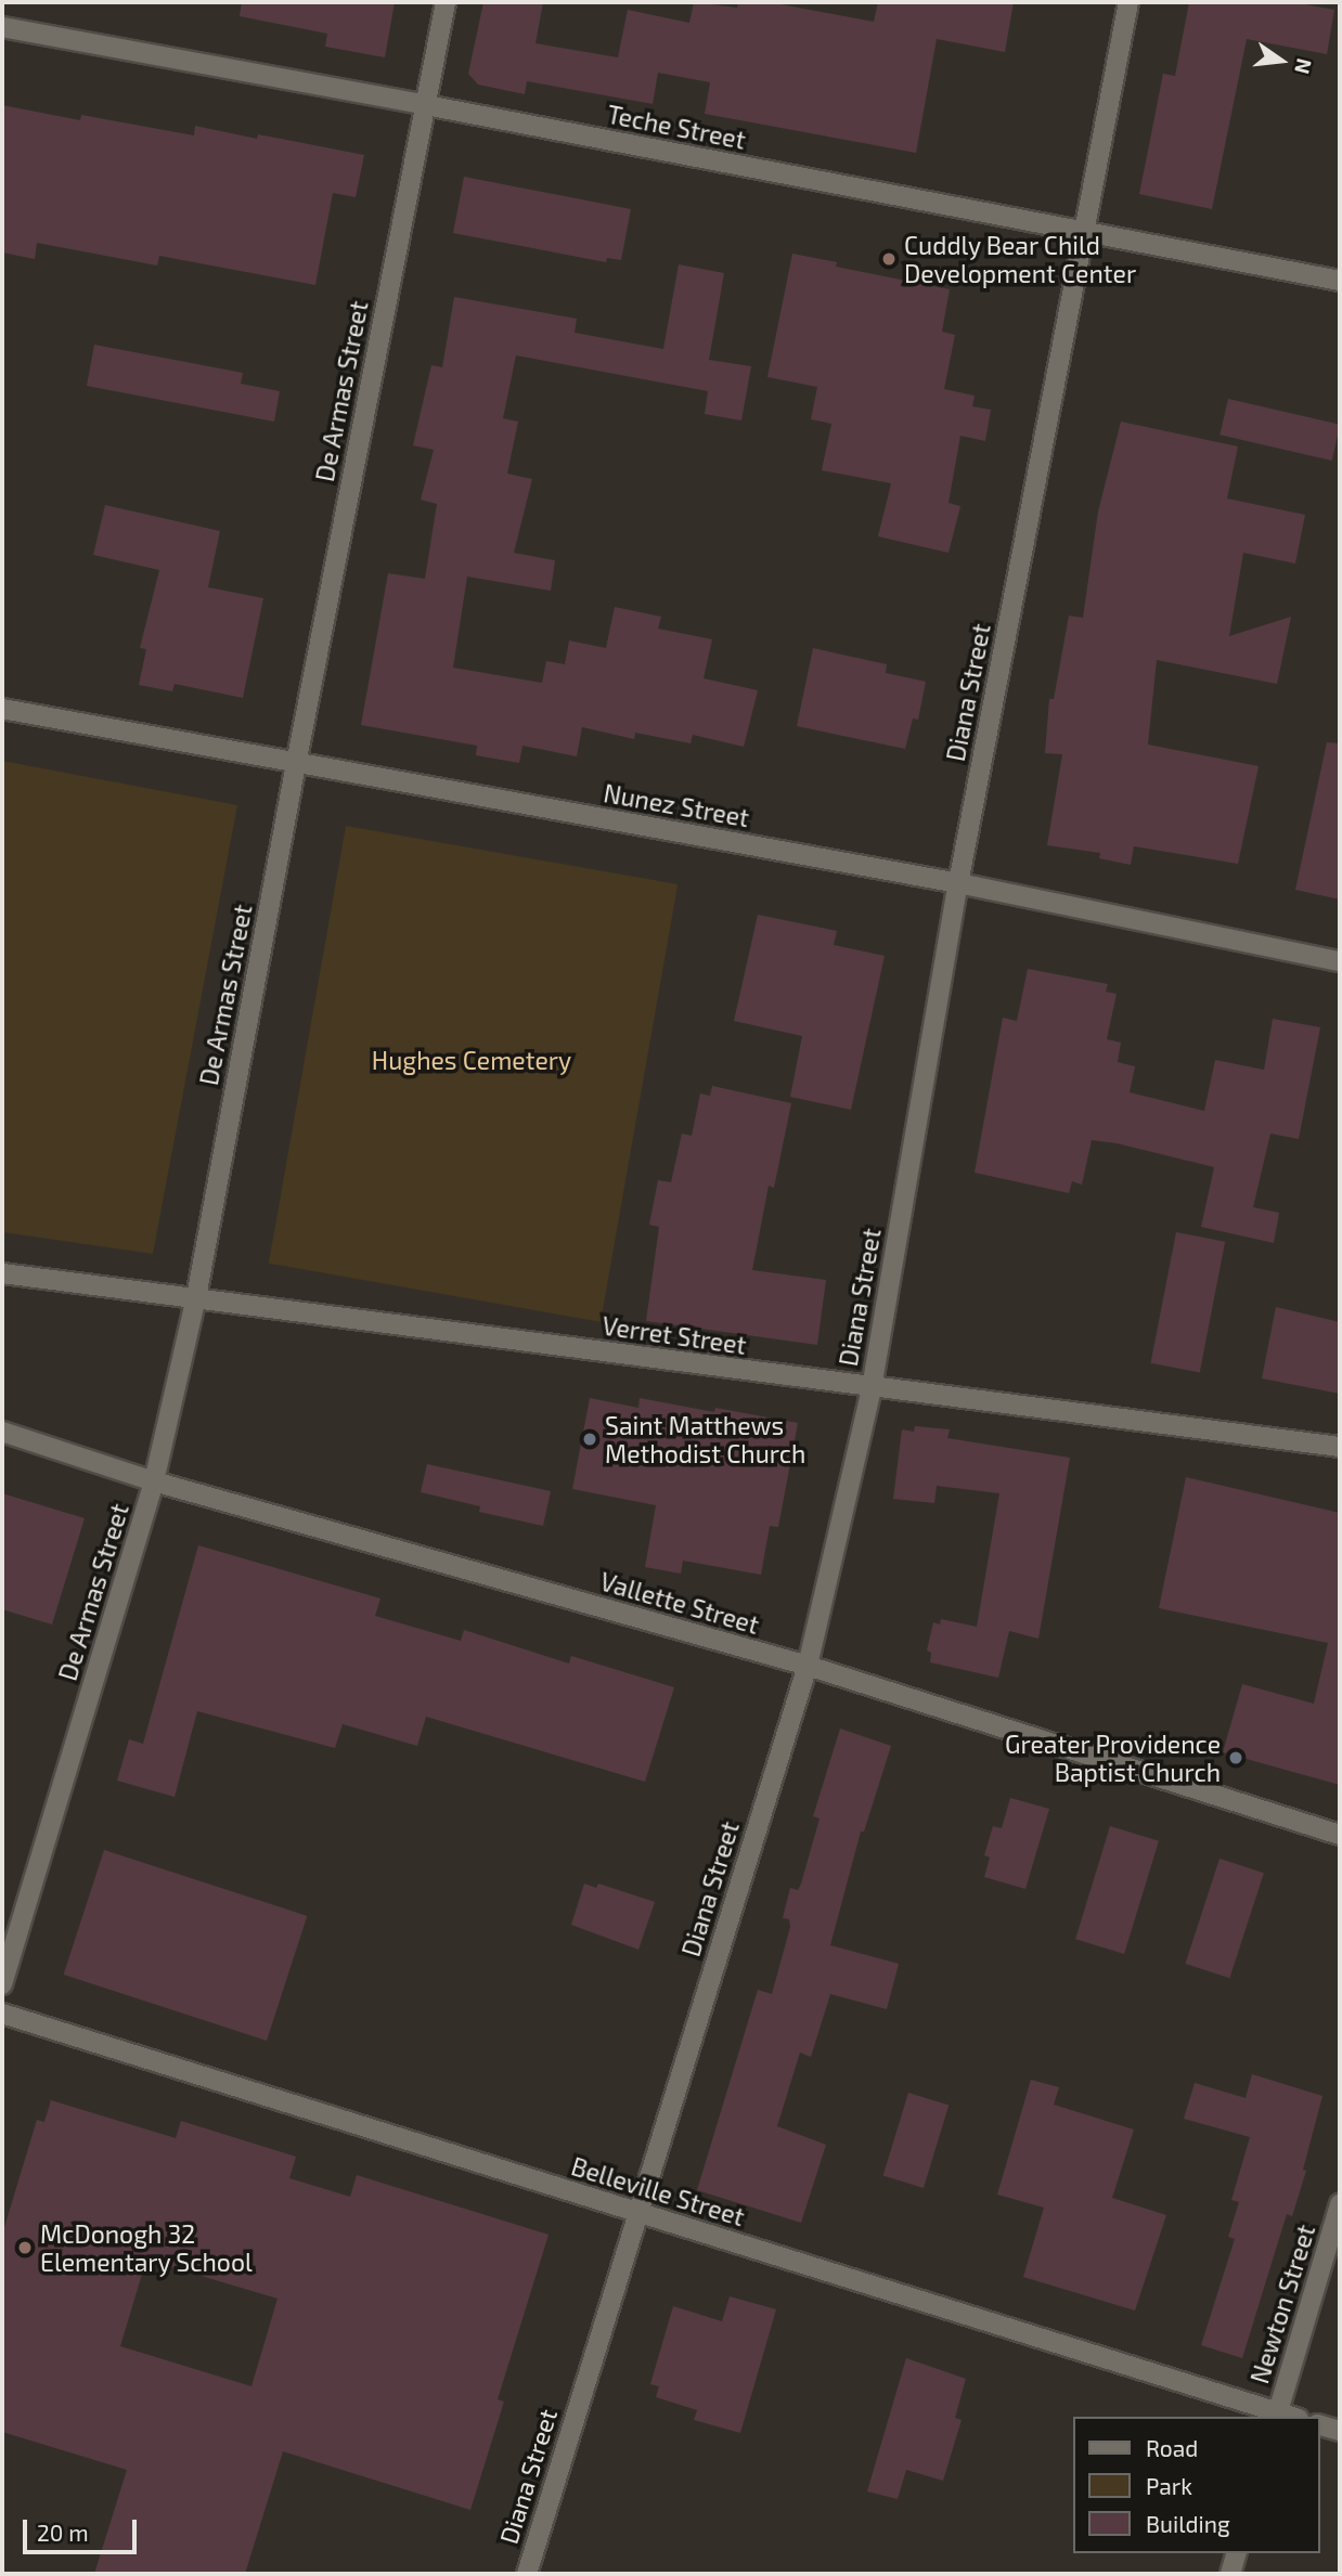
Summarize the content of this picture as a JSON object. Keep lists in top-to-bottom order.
{
  "streets": {
    "street": [
      "Teche Street",
      "De Armas Street",
      "Diana Street",
      "Nunez Street",
      "Verret Street",
      "Vallette Street",
      "Belleville Street",
      "Newton Street"
    ]
  },
  "crossings": [
    ["Teche Street", "De Armas Street"],
    ["Teche Street", "Diana Street"],
    ["De Armas Street", "Nunez Street"],
    ["De Armas Street", "Verret Street"],
    ["De Armas Street", "Vallette Street"],
    ["Diana Street", "Nunez Street"],
    ["Diana Street", "Verret Street"],
    ["Diana Street", "Vallette Street"],
    ["Diana Street", "Belleville Street"],
    ["Belleville Street", "Newton Street"]
  ],
  "parks": ["Hughes Cemetery"],
  "places": [
    "Cuddly Bear Child Development Center",
    "Saint Matthews Methodist Church",
    "Greater Providence Baptist Church",
    "McDonogh 32 Elementary School"
  ],
  "legend": ["Road", "Park", "Building"],
  "scale_bar": "20 m",
  "north": "right"
}
